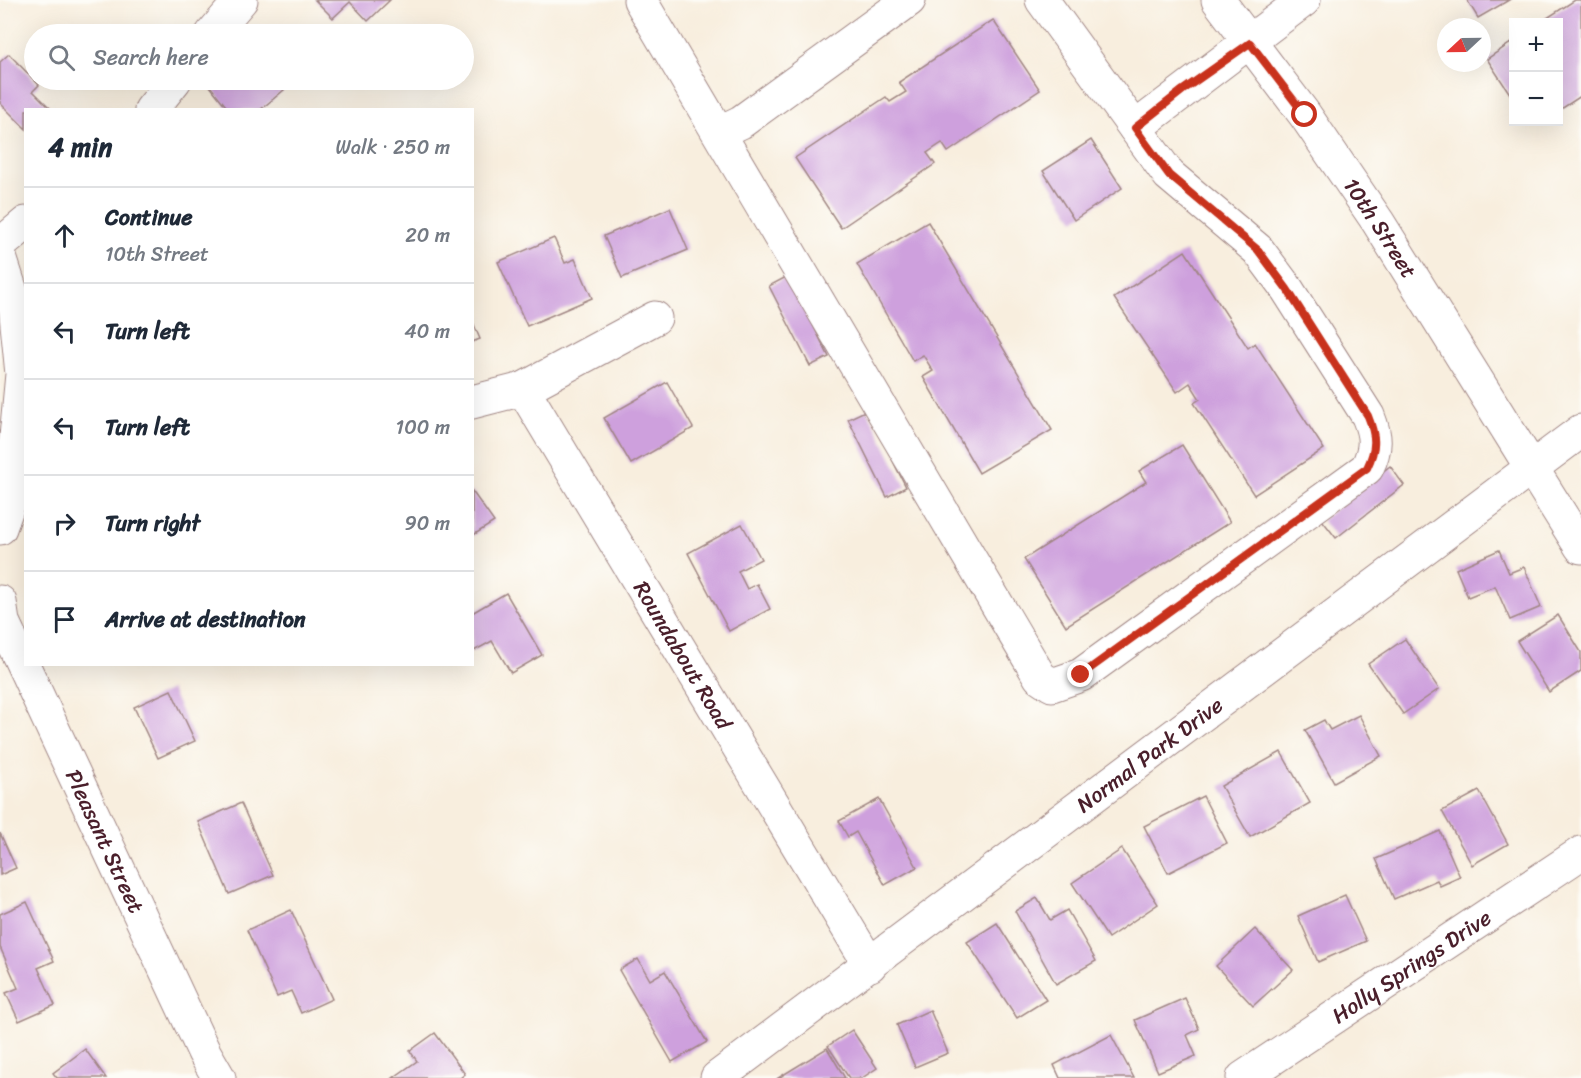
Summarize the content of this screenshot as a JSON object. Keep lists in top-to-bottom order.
{
  "streets": {
    "street": [
      "10th Street",
      "Roundabout Road",
      "Normal Park Drive",
      "Pleasant Street",
      "Holly Springs Drive"
    ]
  },
  "crossings": [
    ["10th Street", "Normal Park Drive"],
    ["Roundabout Road", "Normal Park Drive"]
  ],
  "north": "left",
  "page": {
    "map_buttons": ["+", "−"],
    "search": "Search here",
    "heading": ["4 min", "Walk · 250 m"],
    "list": [
      ["Continue", "10th Street", "20 m"],
      ["Turn left", "40 m"],
      ["Turn left", "100 m"],
      ["Turn right", "90 m"],
      "Arrive at destination"
    ]
  }
}
